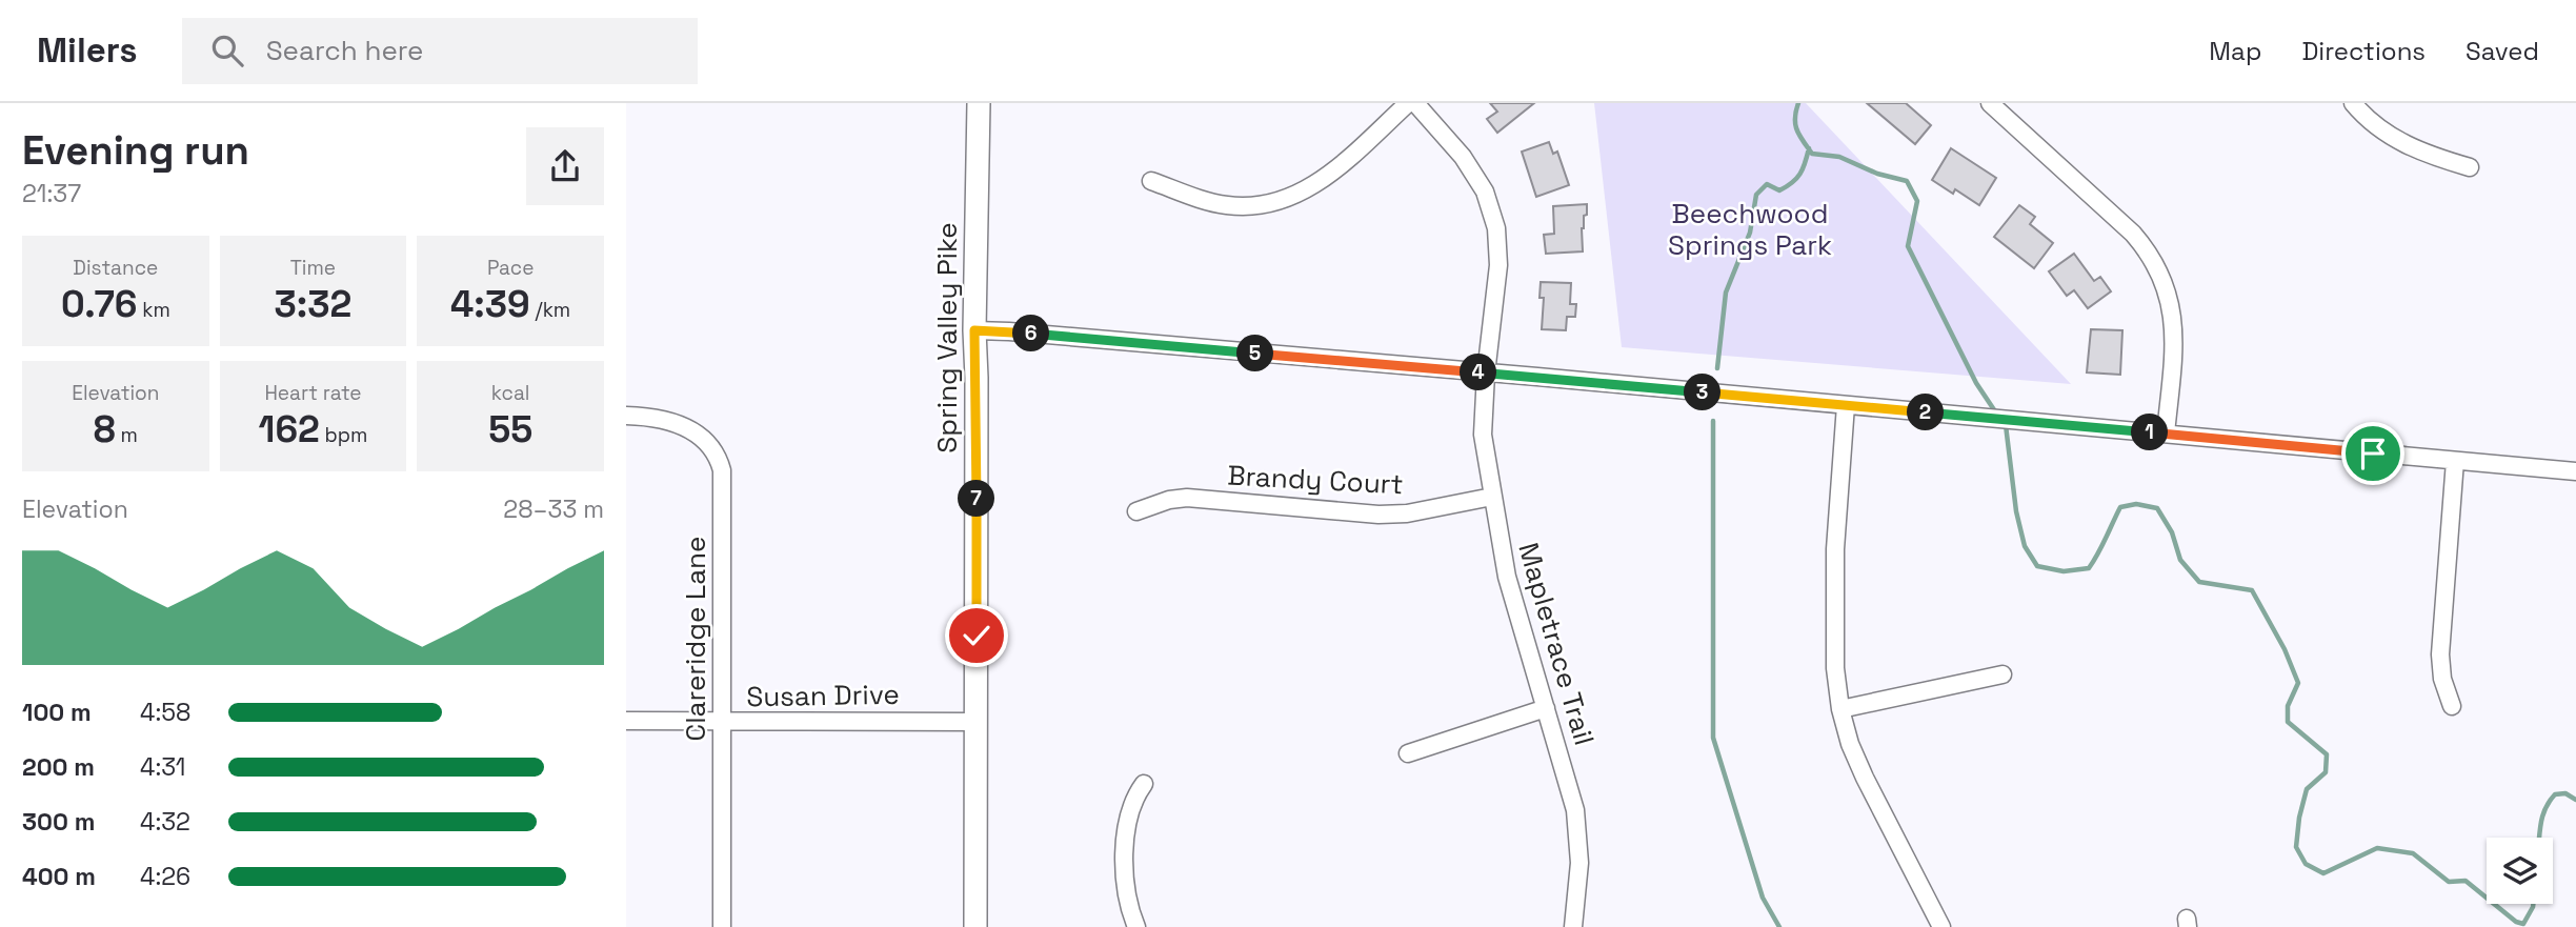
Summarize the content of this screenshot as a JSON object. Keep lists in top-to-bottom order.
{
  "streets": {
    "street": [
      "Spring Valley Pike",
      "Brandy Court",
      "Clareridge Lane",
      "Mapletrace Trail",
      "Susan Drive"
    ]
  },
  "crossings": [
    ["Spring Valley Pike", "Susan Drive"],
    ["Brandy Court", "Mapletrace Trail"],
    ["Clareridge Lane", "Susan Drive"]
  ],
  "parks": ["Beechwood Springs Park"],
  "page": {
    "header": "Milers",
    "search": "Search here",
    "nav": ["Map", "Directions", "Saved"],
    "heading": ["Evening run", "21:37"],
    "stats": [
      ["Distance", "0.76 km"],
      ["Time", "3:32"],
      ["Pace", "4:39 /km"],
      ["Elevation", "8 m"],
      ["Heart rate", "162 bpm"],
      ["kcal", "55"]
    ],
    "pins": [
      "6",
      "5",
      "4",
      "3",
      "2",
      "1",
      "7"
    ],
    "chart": ["Elevation", "28–33 m"],
    "list": [
      {
        "name": "100 m",
        "note": "4:58"
      },
      {
        "name": "200 m",
        "note": "4:31"
      },
      {
        "name": "300 m",
        "note": "4:32"
      },
      {
        "name": "400 m",
        "note": "4:26"
      }
    ]
  }
}
